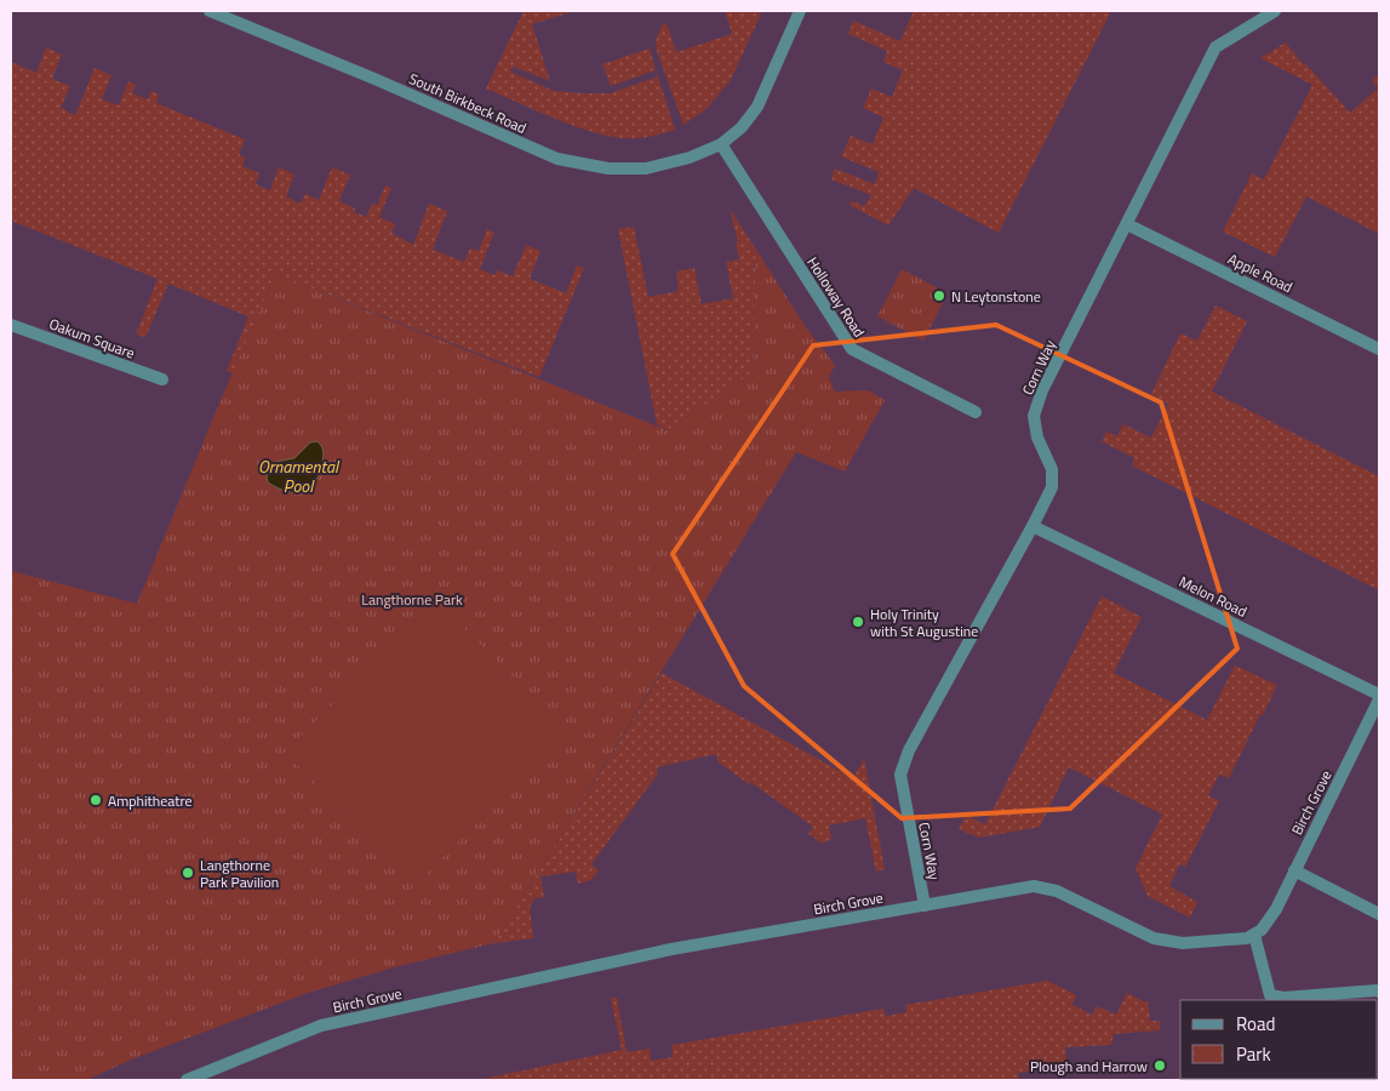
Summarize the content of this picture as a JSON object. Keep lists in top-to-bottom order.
{
  "streets": {
    "street": [
      "South Birkbeck Road",
      "Apple Road",
      "Holloway Road",
      "Oakum Square",
      "Corn Way",
      "Melon Road",
      "Birch Grove"
    ]
  },
  "crossings": [
    ["South Birkbeck Road", "Holloway Road"],
    ["Apple Road", "Corn Way"],
    ["Corn Way", "Melon Road"],
    ["Corn Way", "Birch Grove"]
  ],
  "water": ["Ornamental Pool"],
  "parks": ["Langthorne Park"],
  "places": [
    "N Leytonstone",
    "Holy Trinity with St Augustine",
    "Amphitheatre",
    "Langthorne Park Pavilion",
    "Plough and Harrow"
  ],
  "legend": ["Road", "Park"]
}
